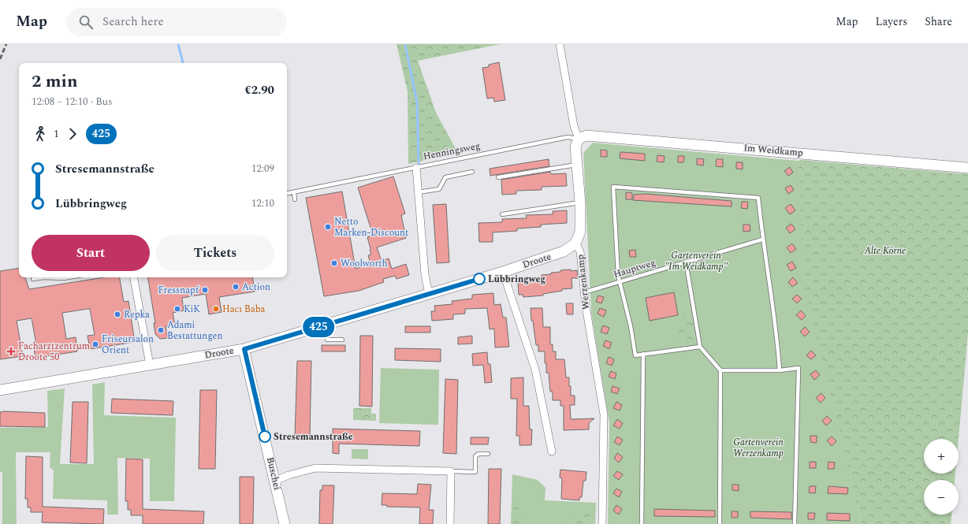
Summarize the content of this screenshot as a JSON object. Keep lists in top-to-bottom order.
{
  "streets": {
    "street": [
      "Im Weidkamp",
      "Henningsweg",
      "Droote",
      "Werzenkamp",
      "Buschei"
    ],
    "lane": ["Hauptweg"]
  },
  "crossings": [
    ["Im Weidkamp", "Henningsweg"],
    ["Im Weidkamp", "Werzenkamp"],
    ["Henningsweg", "Droote"],
    ["Henningsweg", "Werzenkamp"],
    ["Droote", "Werzenkamp"],
    ["Droote", "Buschei"],
    ["Hauptweg", "Werzenkamp"]
  ],
  "parks": ["Alte Körne", "Gartenverein \"Im Weidkamp\"", "Gartenverein Werzenkamp"],
  "places": {
    "other": [
      "Netto Marken-Discount",
      "Woolworth",
      "Lübbringweg",
      "Action",
      "Fressnapf",
      "KiK",
      "Hacı Baba",
      "Repka",
      "Adami Bestattungen",
      "Friseursalon Orient",
      "Stresemannstraße"
    ],
    "health": ["Facharztzentrum Droote 50"]
  },
  "lines": ["bus line 425"],
  "page": {
    "header": "Map",
    "search": "Search here",
    "nav": ["Map", "Layers", "Share"],
    "on_map": "425",
    "heading": ["2 min", "12:08 – 12:10 · Bus", "€2.90"],
    "legs": ["1", "425"],
    "list": [
      {
        "name": "Stresemannstraße",
        "value": "12:09"
      },
      {
        "name": "Lübbringweg",
        "value": "12:10"
      }
    ],
    "buttons": ["Start", "Tickets"],
    "map_buttons": ["+", "−"]
  }
}
